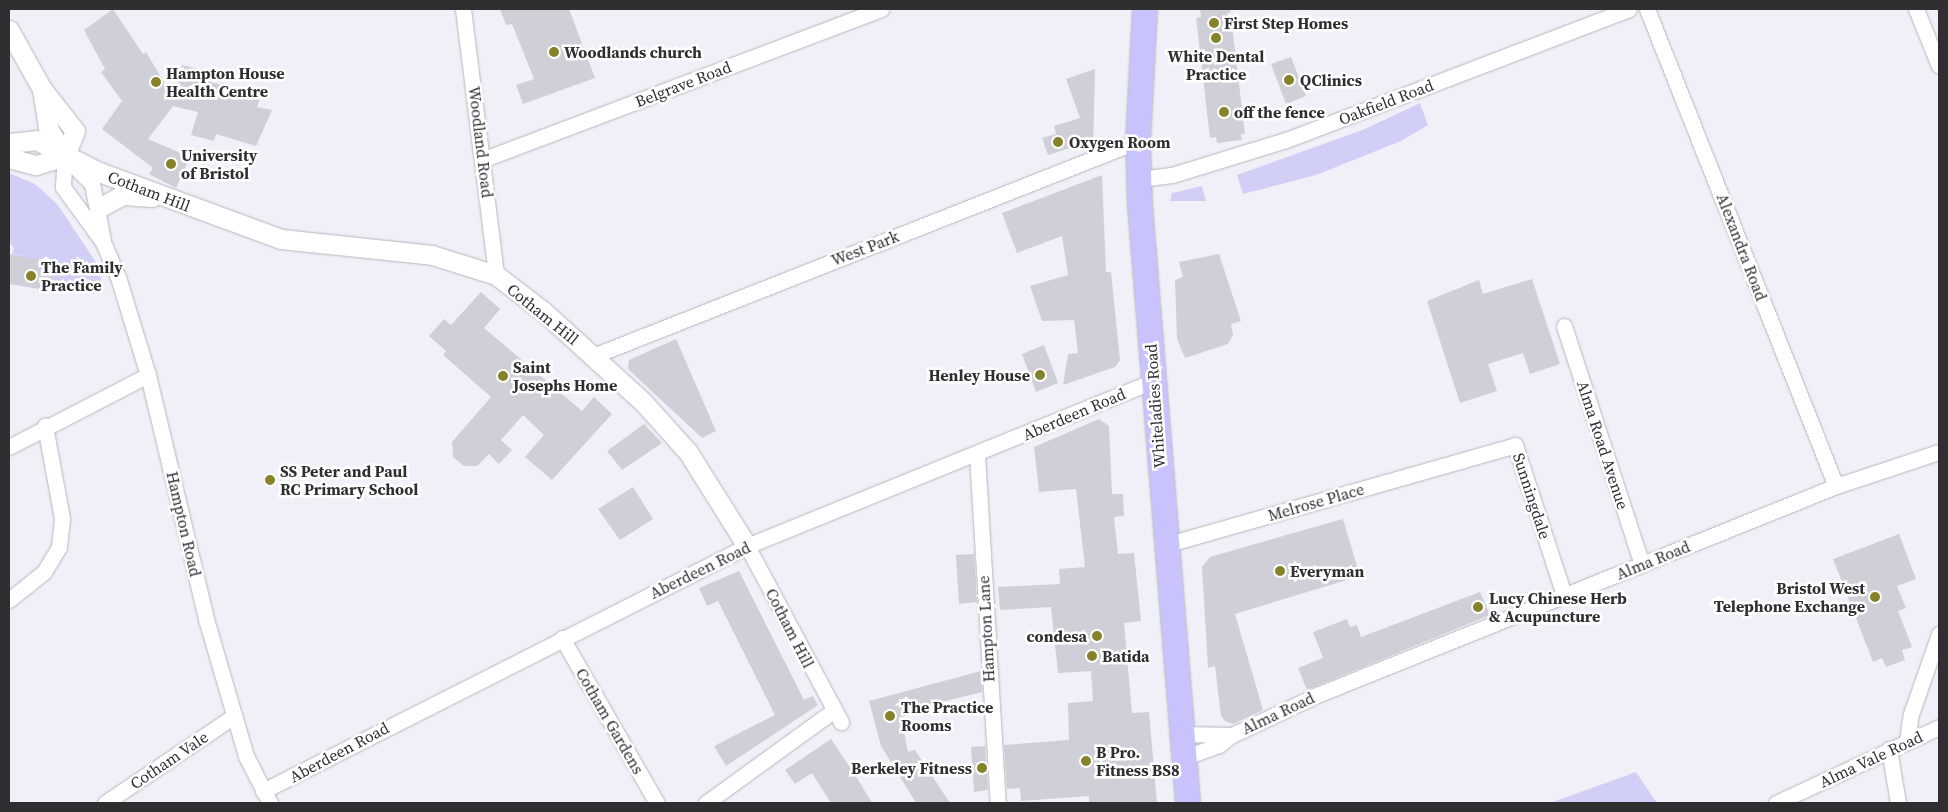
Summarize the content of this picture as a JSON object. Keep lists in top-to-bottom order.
{
  "streets": {
    "main road": ["Whiteladies Road"],
    "street": [
      "Belgrave Road",
      "Oakfield Road",
      "Woodland Road",
      "Cotham Hill",
      "Alexandra Road",
      "West Park",
      "Aberdeen Road",
      "Alma Road Avenue",
      "Sunningdale",
      "Melrose Place",
      "Hampton Road",
      "Alma Road",
      "Hampton Lane",
      "Cotham Gardens",
      "Alma Vale Road",
      "Cotham Vale"
    ]
  },
  "crossings": [
    ["Belgrave Road", "Woodland Road"],
    ["Oakfield Road", "Whiteladies Road"],
    ["Woodland Road", "Cotham Hill"],
    ["Cotham Hill", "West Park"],
    ["Cotham Hill", "Aberdeen Road"],
    ["Cotham Hill", "Hampton Road"],
    ["Alexandra Road", "Alma Road"],
    ["West Park", "Whiteladies Road"],
    ["Whiteladies Road", "Aberdeen Road"],
    ["Whiteladies Road", "Melrose Place"],
    ["Whiteladies Road", "Alma Road"],
    ["Aberdeen Road", "Hampton Road"],
    ["Aberdeen Road", "Hampton Lane"],
    ["Aberdeen Road", "Cotham Gardens"],
    ["Alma Road Avenue", "Alma Road"],
    ["Sunningdale", "Melrose Place"],
    ["Sunningdale", "Alma Road"],
    ["Hampton Road", "Cotham Vale"]
  ],
  "places": [
    "First Step Homes",
    "White Dental Practice",
    "Woodlands church",
    "QClinics",
    "Hampton House Health Centre",
    "off the fence",
    "Oxygen Room",
    "University of Bristol",
    "The Family Practice",
    "Henley House",
    "Saint Josephs Home",
    "SS Peter and Paul RC Primary School",
    "Everyman",
    "Bristol West Telephone Exchange",
    "Lucy Chinese Herb & Acupuncture",
    "condesa",
    "Batida",
    "The Practice Rooms",
    "B Pro. Fitness BS8",
    "Berkeley Fitness"
  ]
}
